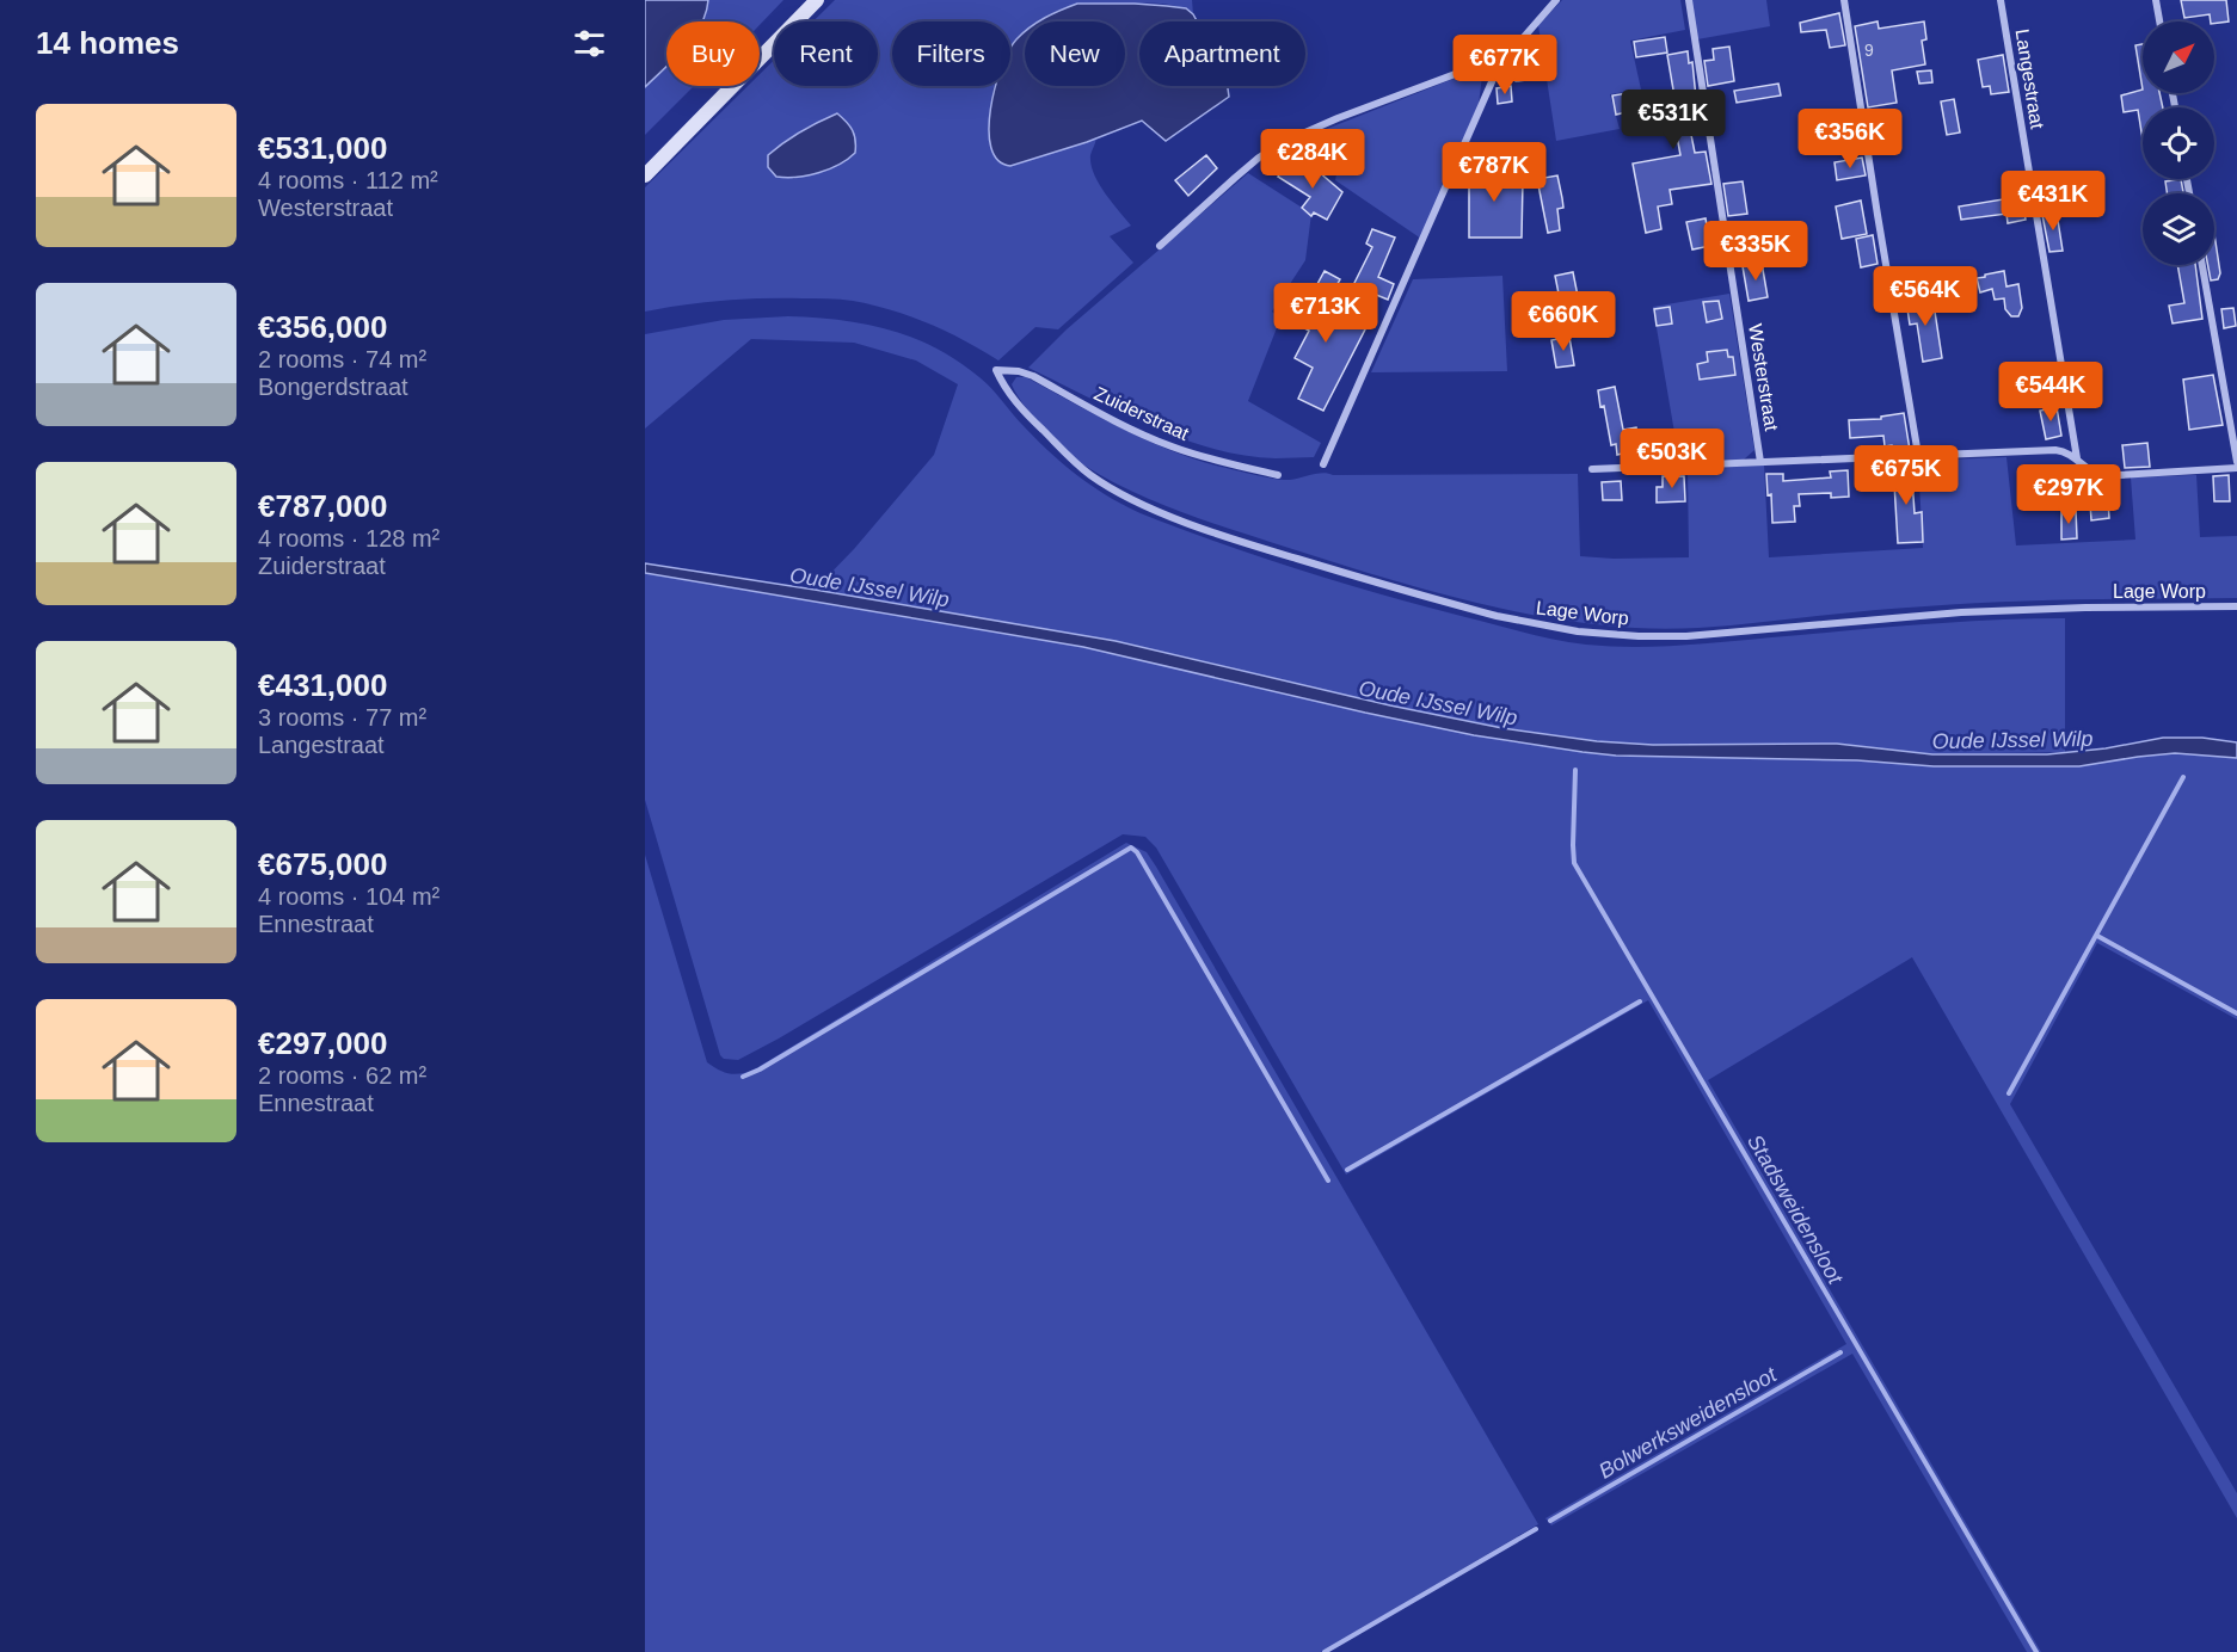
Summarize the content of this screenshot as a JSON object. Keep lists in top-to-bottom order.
{
  "streets": {
    "street": [
      "Langestraat",
      "Westerstraat",
      "Zuiderstraat",
      "Lage Worp"
    ]
  },
  "crossings": [
    ["Zuiderstraat", "Lage Worp"]
  ],
  "water": ["Oude IJssel Wilp", "Stadsweidensloot", "Bolwerksweidensloot"],
  "house_numbers": ["9"],
  "north": "top right",
  "page": {
    "heading": "14 homes",
    "chip": [
      "Buy",
      "Rent",
      "Filters",
      "New",
      "Apartment"
    ],
    "price": [
      "€677K",
      "€531K",
      "€356K",
      "€284K",
      "€787K",
      "€431K",
      "€335K",
      "€564K",
      "€713K",
      "€660K",
      "€544K",
      "€503K",
      "€675K",
      "€297K"
    ],
    "list": [
      {
        "name": "€531,000",
        "note": "4 rooms · 112 m² · Westerstraat"
      },
      {
        "name": "€356,000",
        "note": "2 rooms · 74 m² · Bongerdstraat"
      },
      {
        "name": "€787,000",
        "note": "4 rooms · 128 m² · Zuiderstraat"
      },
      {
        "name": "€431,000",
        "note": "3 rooms · 77 m² · Langestraat"
      },
      {
        "name": "€675,000",
        "note": "4 rooms · 104 m² · Ennestraat"
      },
      {
        "name": "€297,000",
        "note": "2 rooms · 62 m² · Ennestraat"
      }
    ]
  }
}
